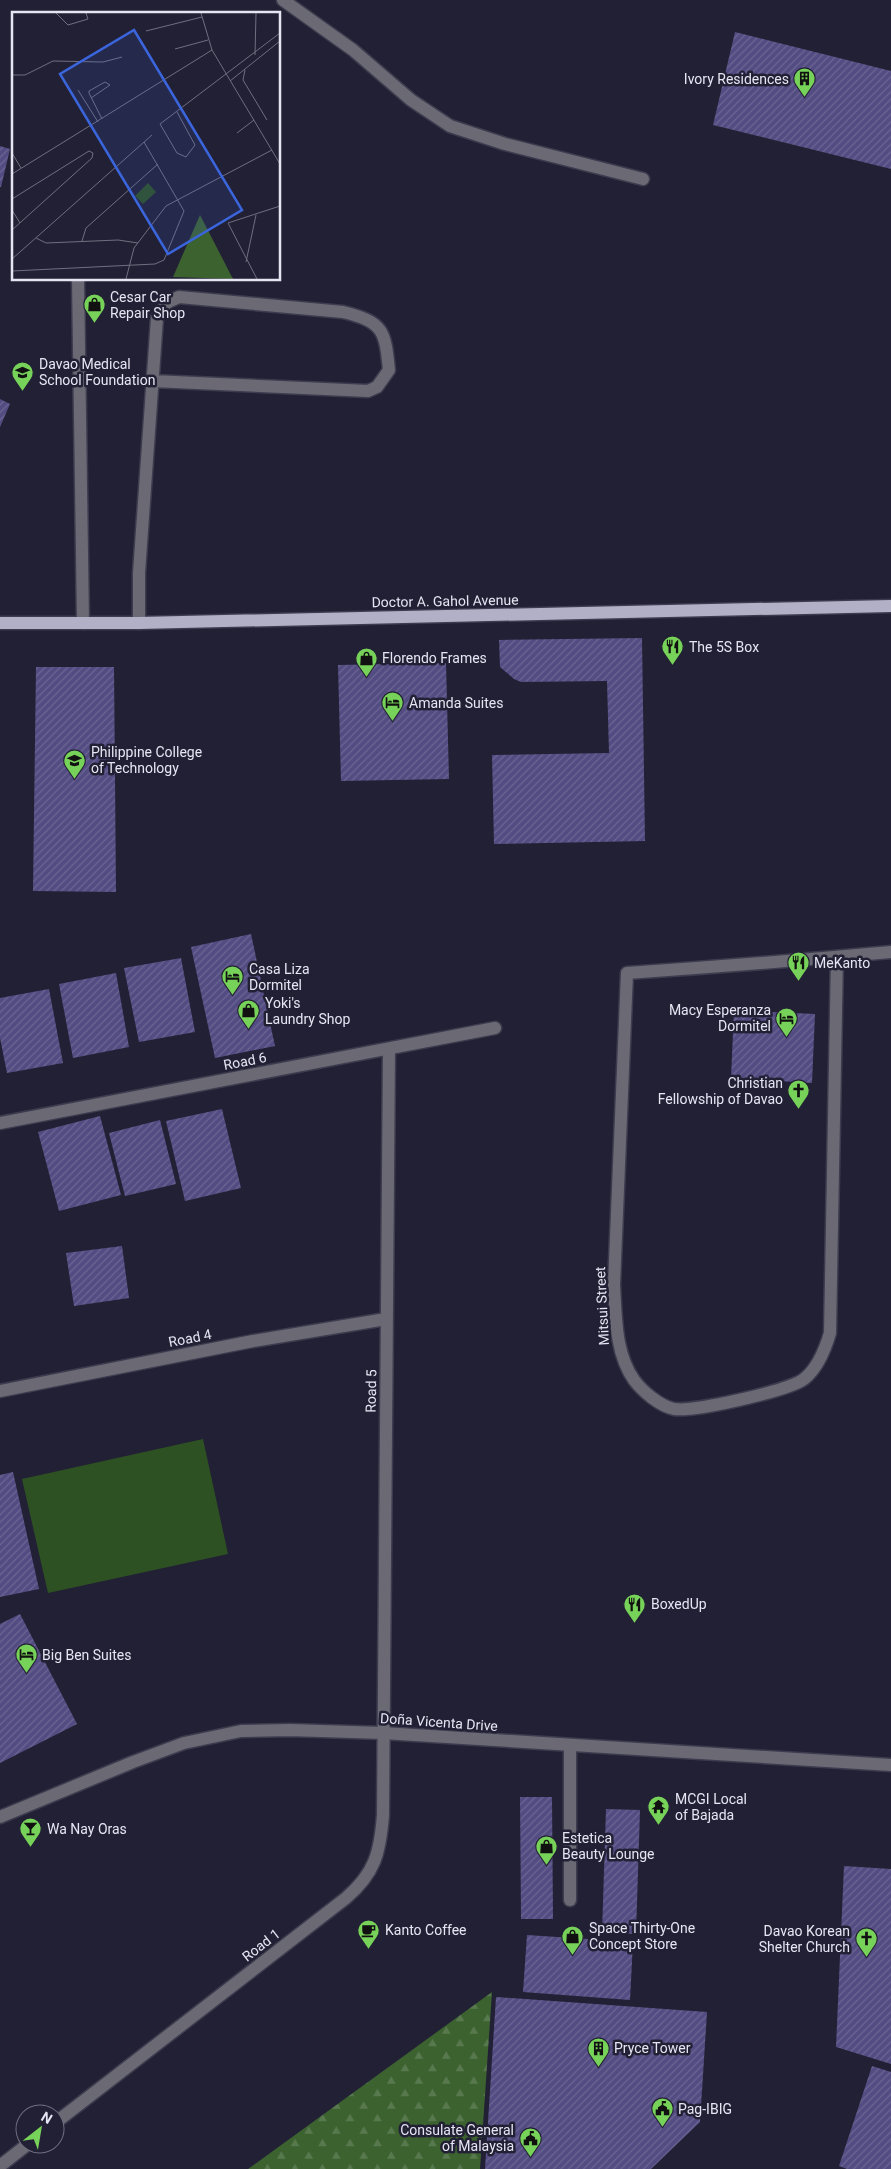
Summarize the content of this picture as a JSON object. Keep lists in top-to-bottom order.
{
  "streets": {
    "main road": ["Doctor A. Gahol Avenue"],
    "street": [
      "Road 6",
      "Mitsui Street",
      "Road 4",
      "Road 5",
      "Doña Vicenta Drive",
      "Road 1"
    ]
  },
  "crossings": [
    ["Road 6", "Road 5"],
    ["Road 4", "Road 5"],
    ["Road 5", "Doña Vicenta Drive"],
    ["Road 5", "Road 1"],
    ["Doña Vicenta Drive", "Road 1"]
  ],
  "places": {
    "building": ["Ivory Residences", "Pryce Tower"],
    "shop": [
      "Cesar Car Repair Shop",
      "Florendo Frames",
      "Yoki's Laundry Shop",
      "Estetica Beauty Lounge",
      "Space Thirty-One Concept Store"
    ],
    "school or university": ["Davao Medical School Foundation", "Philippine College of Technology"],
    "restaurant": ["The 5S Box", "MeKanto", "BoxedUp"],
    "hotel": [
      "Amanda Suites",
      "Casa Liza Dormitel",
      "Macy Esperanza Dormitel",
      "Big Ben Suites"
    ],
    "church": ["Christian Fellowship of Davao", "Davao Korean Shelter Church"],
    "temple": ["MCGI Local of Bajada"],
    "bar": ["Wa Nay Oras"],
    "cafe": ["Kanto Coffee"],
    "public building": ["Pag-IBIG", "Consulate General of Malaysia"]
  },
  "north": "top right"
}
